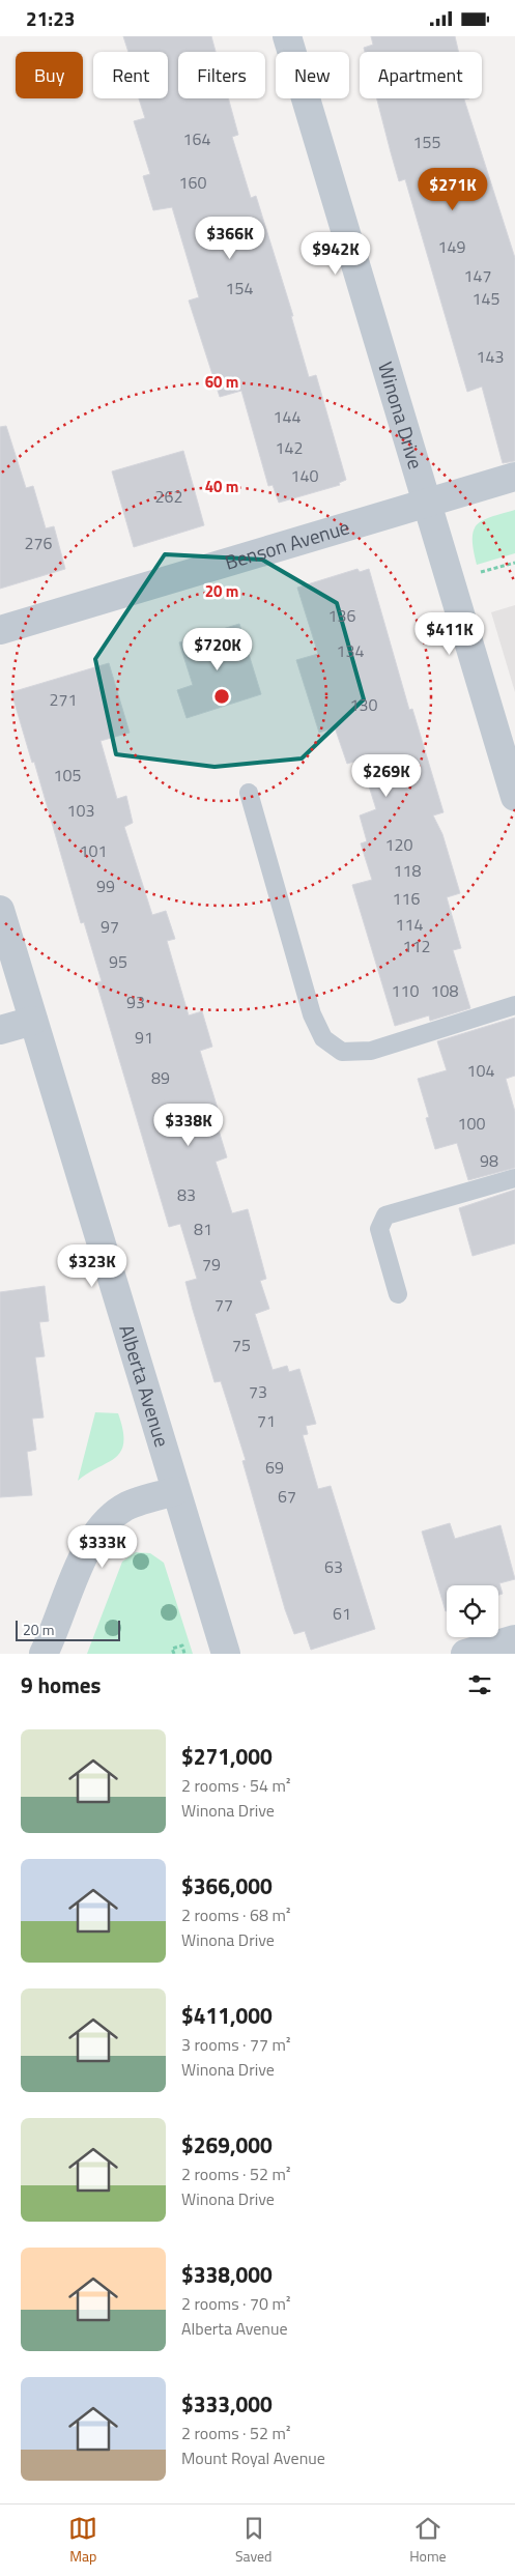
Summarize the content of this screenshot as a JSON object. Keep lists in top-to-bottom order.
{
  "streets": {
    "street": ["Winona Drive", "Benson Avenue", "Alberta Avenue"]
  },
  "crossings": [
    ["Winona Drive", "Benson Avenue"]
  ],
  "house_numbers": [
    "164",
    "155",
    "160",
    "149",
    "147",
    "154",
    "145",
    "143",
    "144",
    "142",
    "140",
    "262",
    "276",
    "136",
    "134",
    "271",
    "130",
    "105",
    "103",
    "120",
    "101",
    "118",
    "99",
    "116",
    "114",
    "97",
    "112",
    "95",
    "110",
    "108",
    "93",
    "91",
    "104",
    "89",
    "100",
    "98",
    "83",
    "81",
    "79",
    "77",
    "75",
    "73",
    "71",
    "69",
    "67",
    "63",
    "61"
  ],
  "scale_bar": "20 m",
  "page": {
    "status": "21:23",
    "chip": [
      "Buy",
      "Rent",
      "Filters",
      "New",
      "Apartment"
    ],
    "price": [
      "$271K",
      "$366K",
      "$942K",
      "$411K",
      "$720K",
      "$269K",
      "$338K",
      "$323K",
      "$333K"
    ],
    "scale": "20 m",
    "heading": "9 homes",
    "list": [
      {
        "name": "$271,000",
        "note": "2 rooms · 54 m² · Winona Drive"
      },
      {
        "name": "$366,000",
        "note": "2 rooms · 68 m² · Winona Drive"
      },
      {
        "name": "$411,000",
        "note": "3 rooms · 77 m² · Winona Drive"
      },
      {
        "name": "$269,000",
        "note": "2 rooms · 52 m² · Winona Drive"
      },
      {
        "name": "$338,000",
        "note": "2 rooms · 70 m² · Alberta Avenue"
      },
      {
        "name": "$333,000",
        "note": "2 rooms · 52 m² · Mount Royal Avenue"
      }
    ],
    "tabs": ["Map", "Saved", "Home"]
  },
  "rings": ["60 m", "40 m", "20 m"]
}
